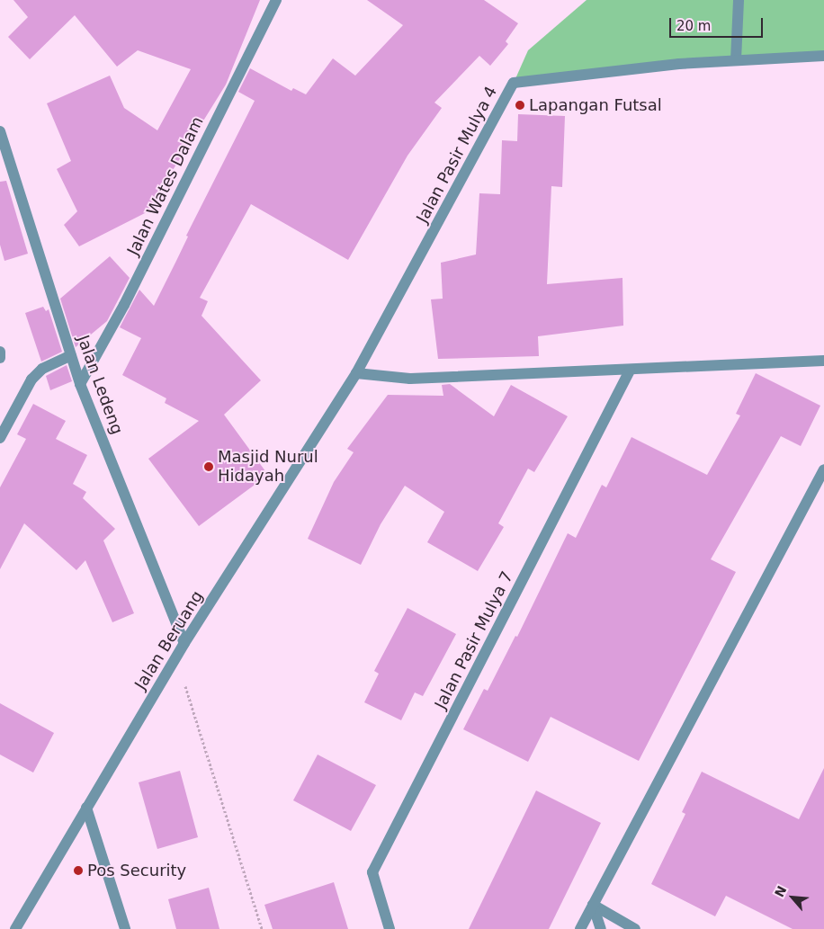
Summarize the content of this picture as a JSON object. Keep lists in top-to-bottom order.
{
  "streets": {
    "street": [
      "Jalan Pasir Mulya 4",
      "Jalan Wates Dalam",
      "Jalan Ledeng",
      "Jalan Beruang",
      "Jalan Pasir Mulya 7"
    ]
  },
  "crossings": [
    ["Jalan Pasir Mulya 4", "Jalan Beruang"],
    ["Jalan Wates Dalam", "Jalan Ledeng"],
    ["Jalan Ledeng", "Jalan Beruang"]
  ],
  "places": ["Lapangan Futsal", "Masjid Nurul Hidayah", "Pos Security"],
  "scale_bar": "20 m",
  "north": "top left"
}
